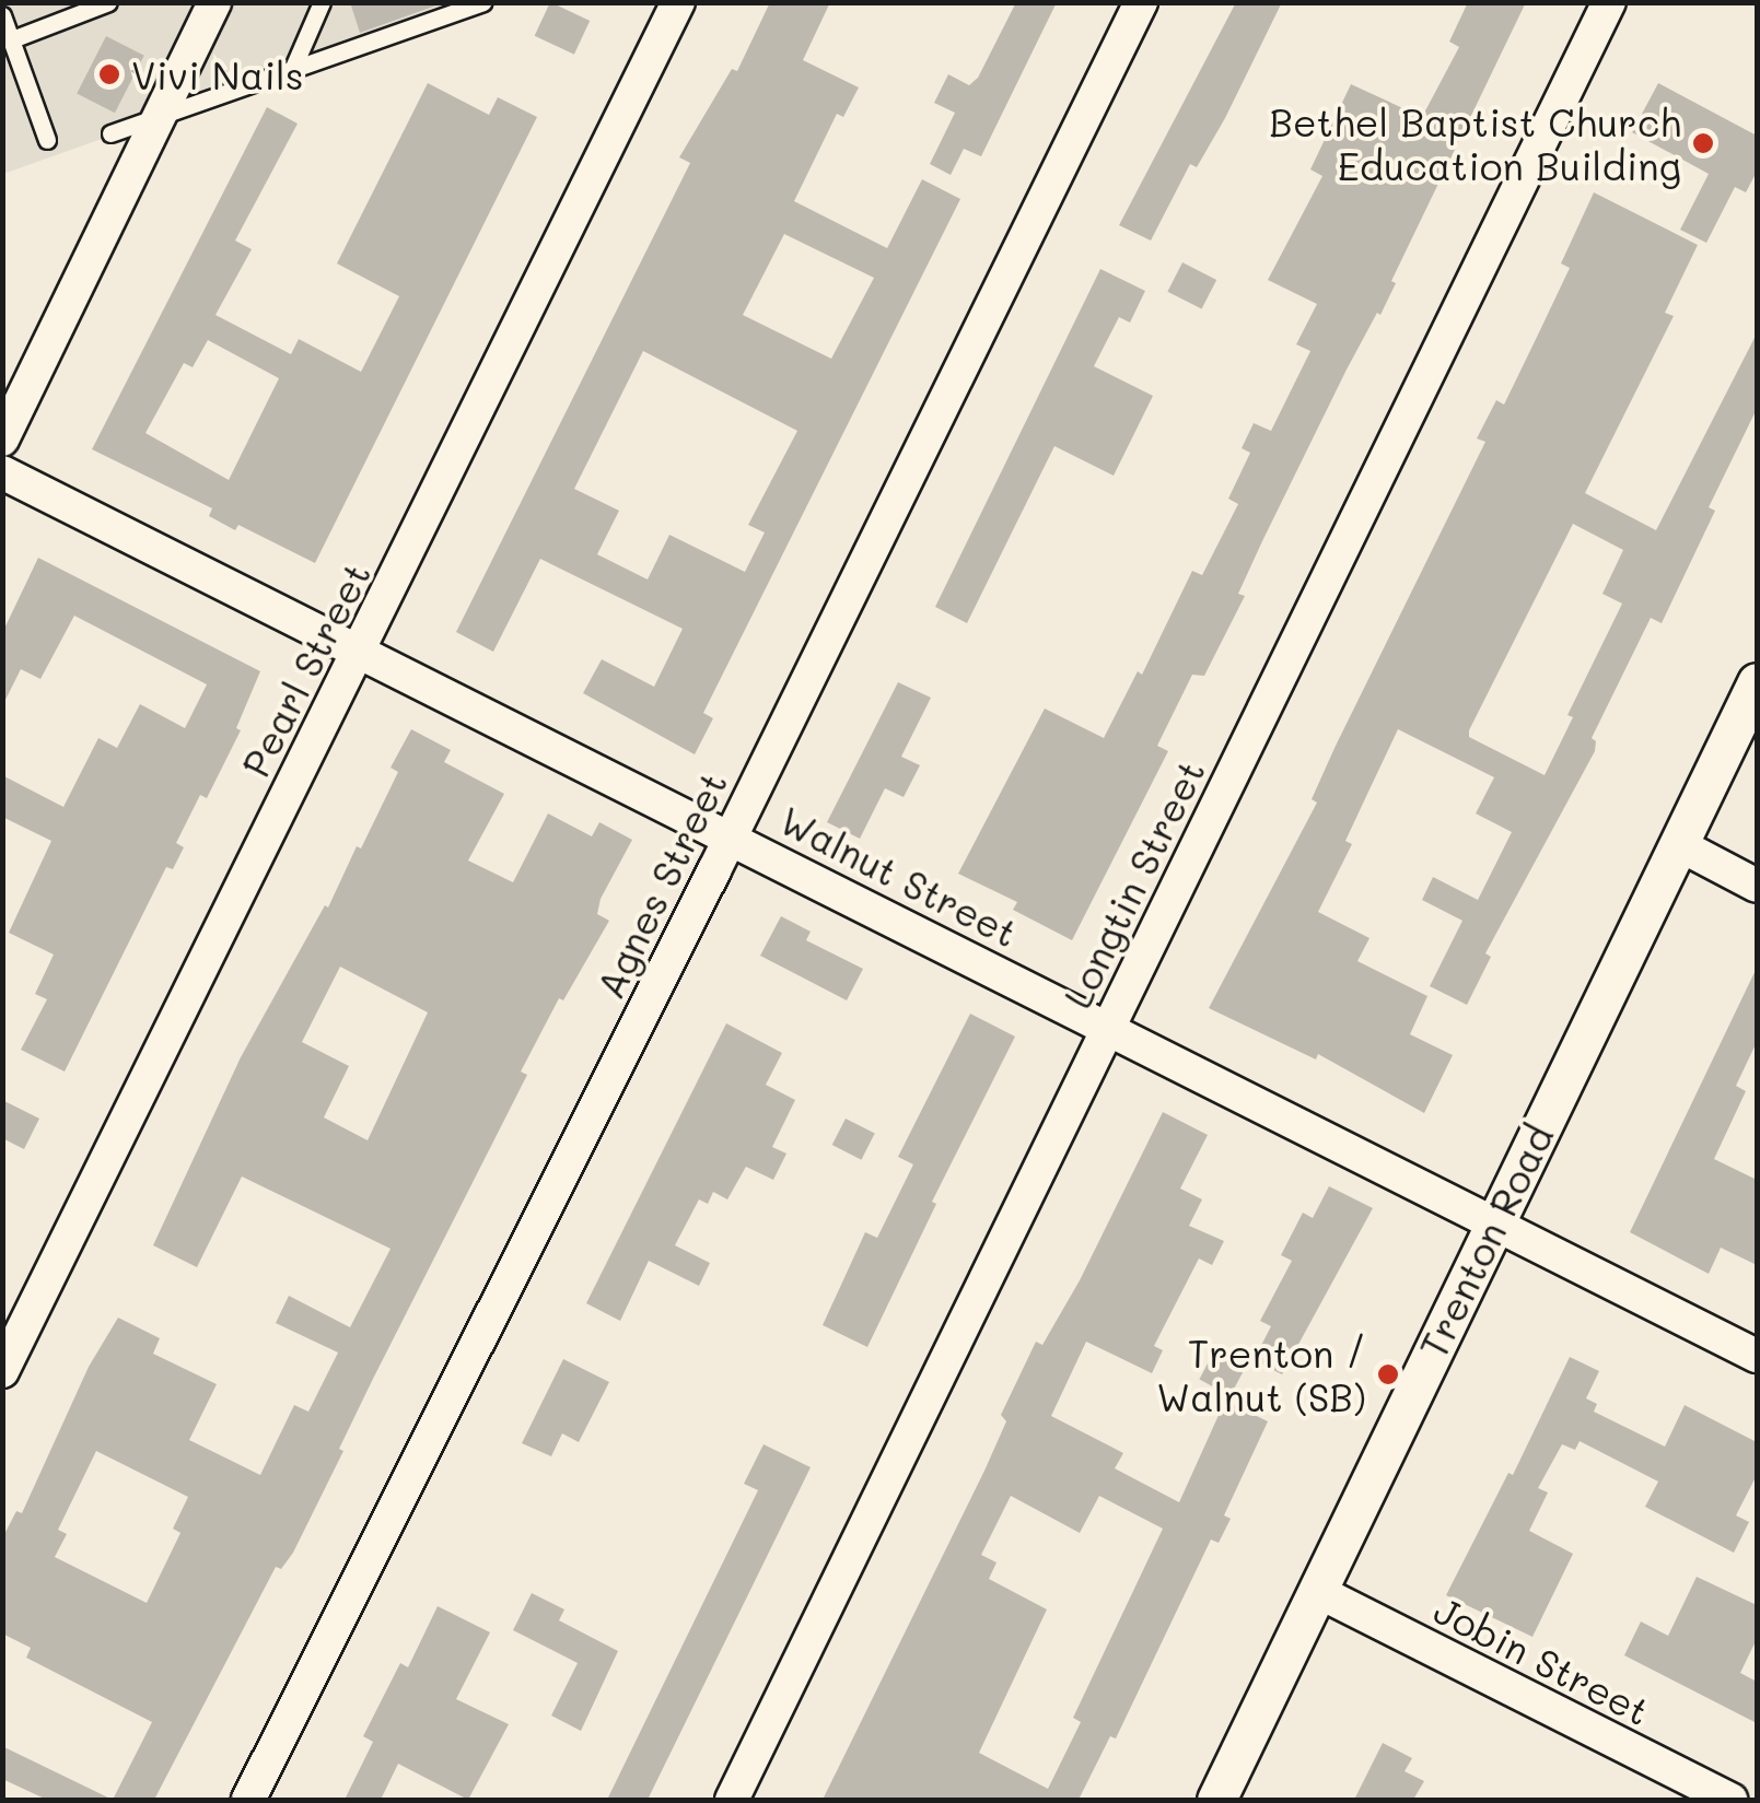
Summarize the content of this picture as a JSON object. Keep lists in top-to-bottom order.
{
  "streets": {
    "street": [
      "Pearl Street",
      "Walnut Street",
      "Longtin Street",
      "Agnes Street",
      "Trenton Road",
      "Jobin Street"
    ]
  },
  "crossings": [
    ["Pearl Street", "Walnut Street"],
    ["Walnut Street", "Longtin Street"],
    ["Walnut Street", "Agnes Street"],
    ["Walnut Street", "Trenton Road"],
    ["Trenton Road", "Jobin Street"]
  ],
  "places": ["Vivi Nails", "Bethel Baptist Church Education Building", "Trenton / Walnut (SB)"]
}
